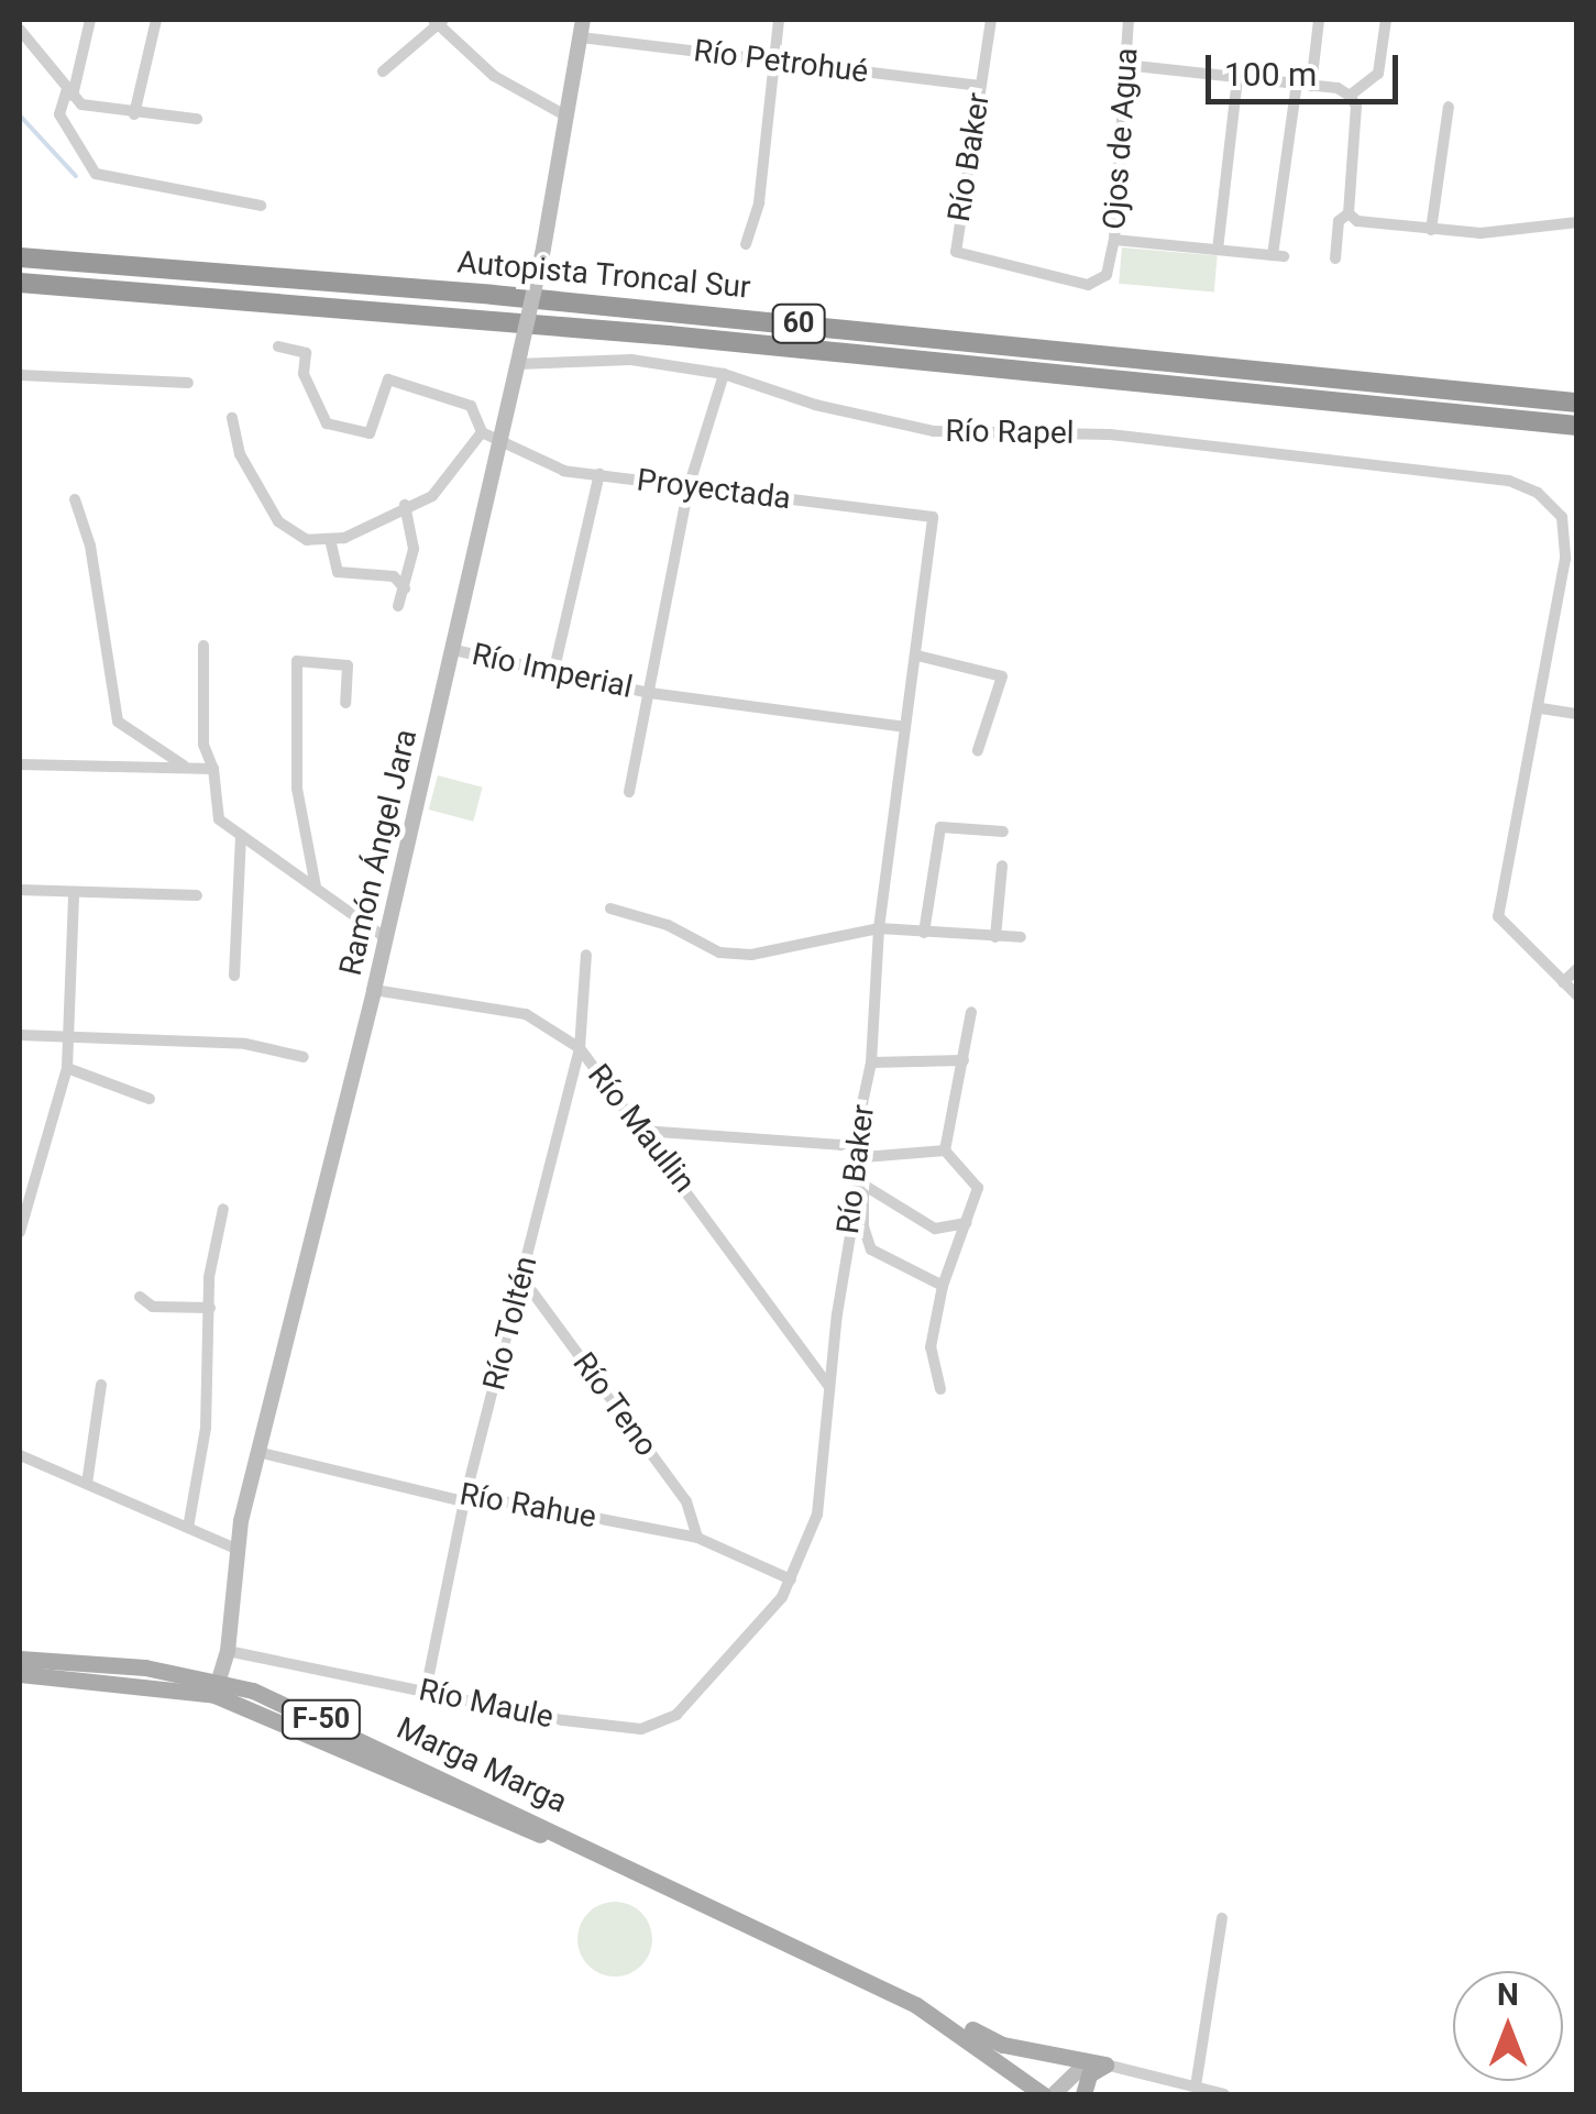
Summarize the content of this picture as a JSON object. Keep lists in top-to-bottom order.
{
  "streets": {
    "highway": ["Autopista Troncal Sur", "60"],
    "main road": ["Ramón Ángel Jara", "F-50", "Marga Marga"],
    "street": [
      "Río Petrohué",
      "Ojos de Agua",
      "Río Baker",
      "Río Rapel",
      "Proyectada",
      "Río Imperial",
      "Río Maullin",
      "Río Toltén",
      "Río Teno",
      "Río Rahue",
      "Río Maule"
    ]
  },
  "crossings": [
    ["Río Petrohué", "Río Baker"],
    ["Río Petrohué", "Ramón Ángel Jara"],
    ["Ojos de Agua", "Río Baker"],
    ["Río Baker", "Proyectada"],
    ["Río Baker", "Río Maullin"],
    ["Río Baker", "Río Rahue"],
    ["Río Baker", "Río Maule"],
    ["Río Rapel", "Ramón Ángel Jara"],
    ["Proyectada", "Ramón Ángel Jara"],
    ["Río Imperial", "Ramón Ángel Jara"],
    ["Ramón Ángel Jara", "Río Maullin"],
    ["Ramón Ángel Jara", "Río Rahue"],
    ["Ramón Ángel Jara", "Río Maule"],
    ["Ramón Ángel Jara", "Marga Marga"],
    ["Río Maullin", "Río Toltén"],
    ["Río Toltén", "Río Teno"],
    ["Río Toltén", "Río Rahue"],
    ["Río Toltén", "Río Maule"],
    ["Río Teno", "Río Rahue"]
  ],
  "scale_bar": "100 m",
  "north": "top"
}
